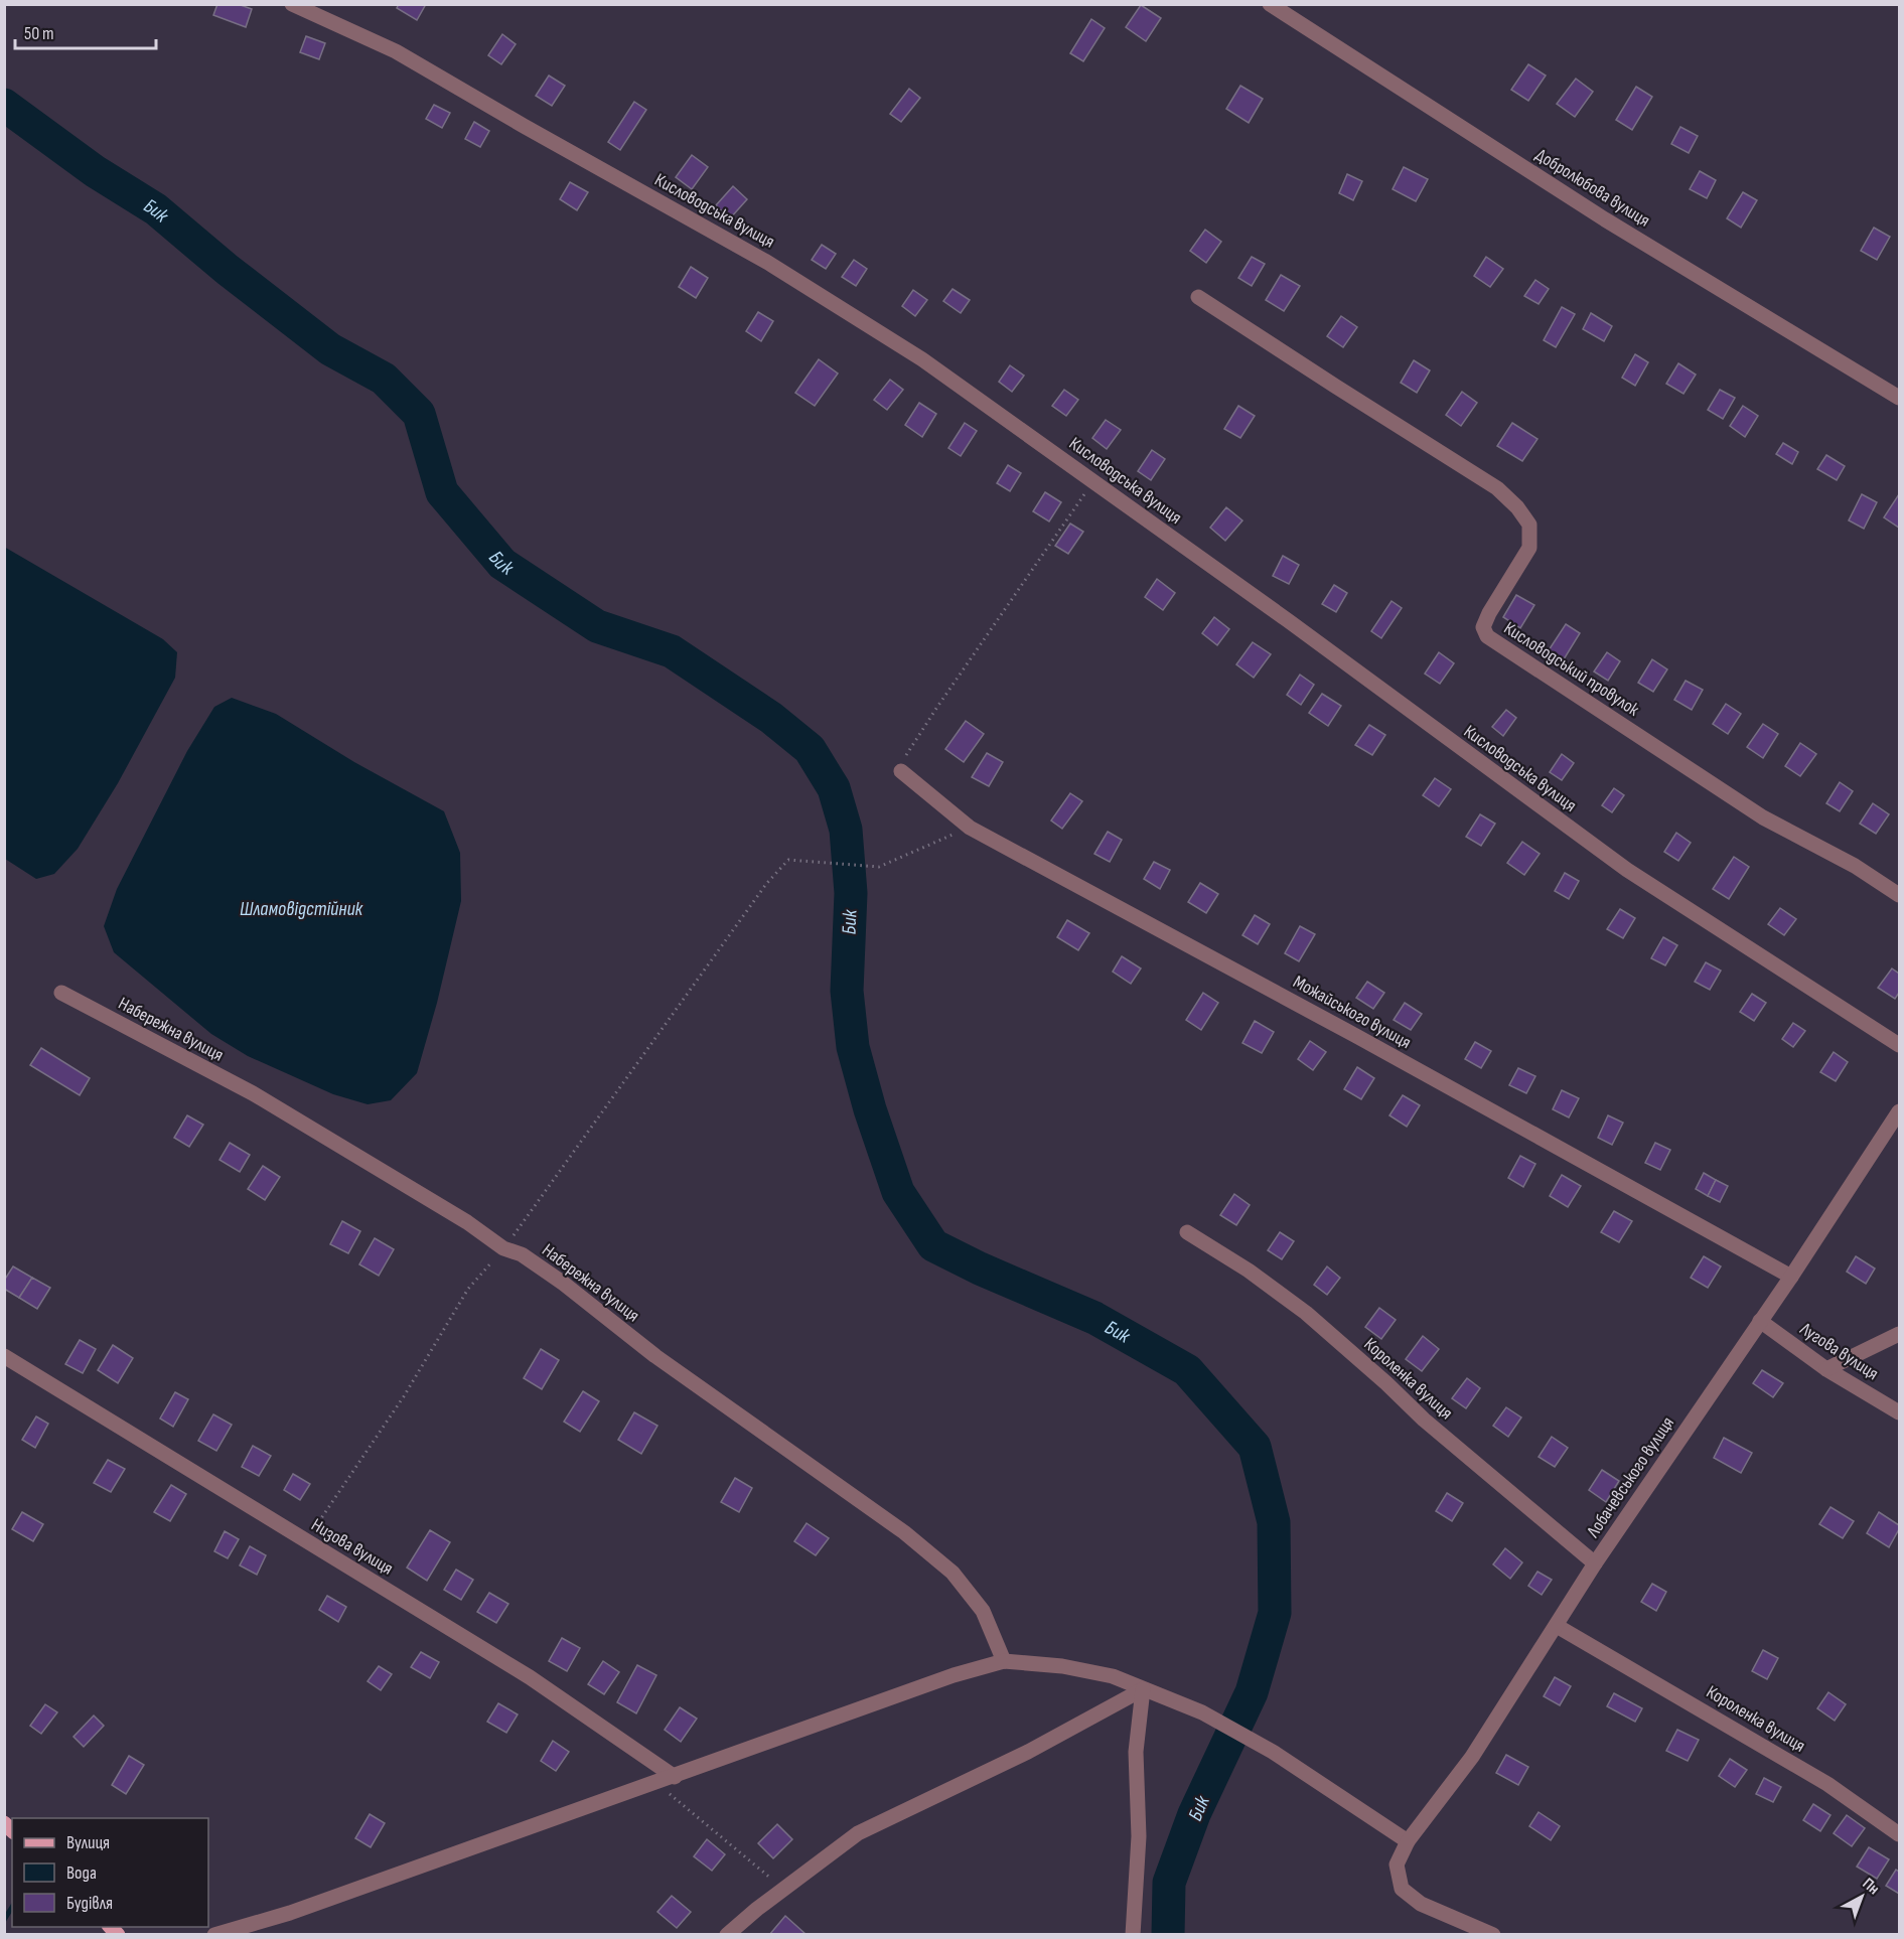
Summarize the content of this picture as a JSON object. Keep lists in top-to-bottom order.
{
  "streets": {
    "street": [
      "Добролюбова вулиця",
      "Кисловодська вулиця",
      "Кисловодський провулок",
      "Можайського вулиця",
      "Набережна вулиця",
      "Лугова вулиця",
      "Короленка вулиця",
      "Лобачевського вулиця",
      "Низова вулиця"
    ]
  },
  "crossings": [
    ["Можайського вулиця", "Лобачевського вулиця"],
    ["Лугова вулиця", "Лобачевського вулиця"],
    ["Короленка вулиця", "Лобачевського вулиця"]
  ],
  "water": ["Бик", "Шламовідстійник"],
  "legend": ["Вулиця", "Вода", "Будівля"],
  "scale_bar": "50 m",
  "north": "top right"
}
